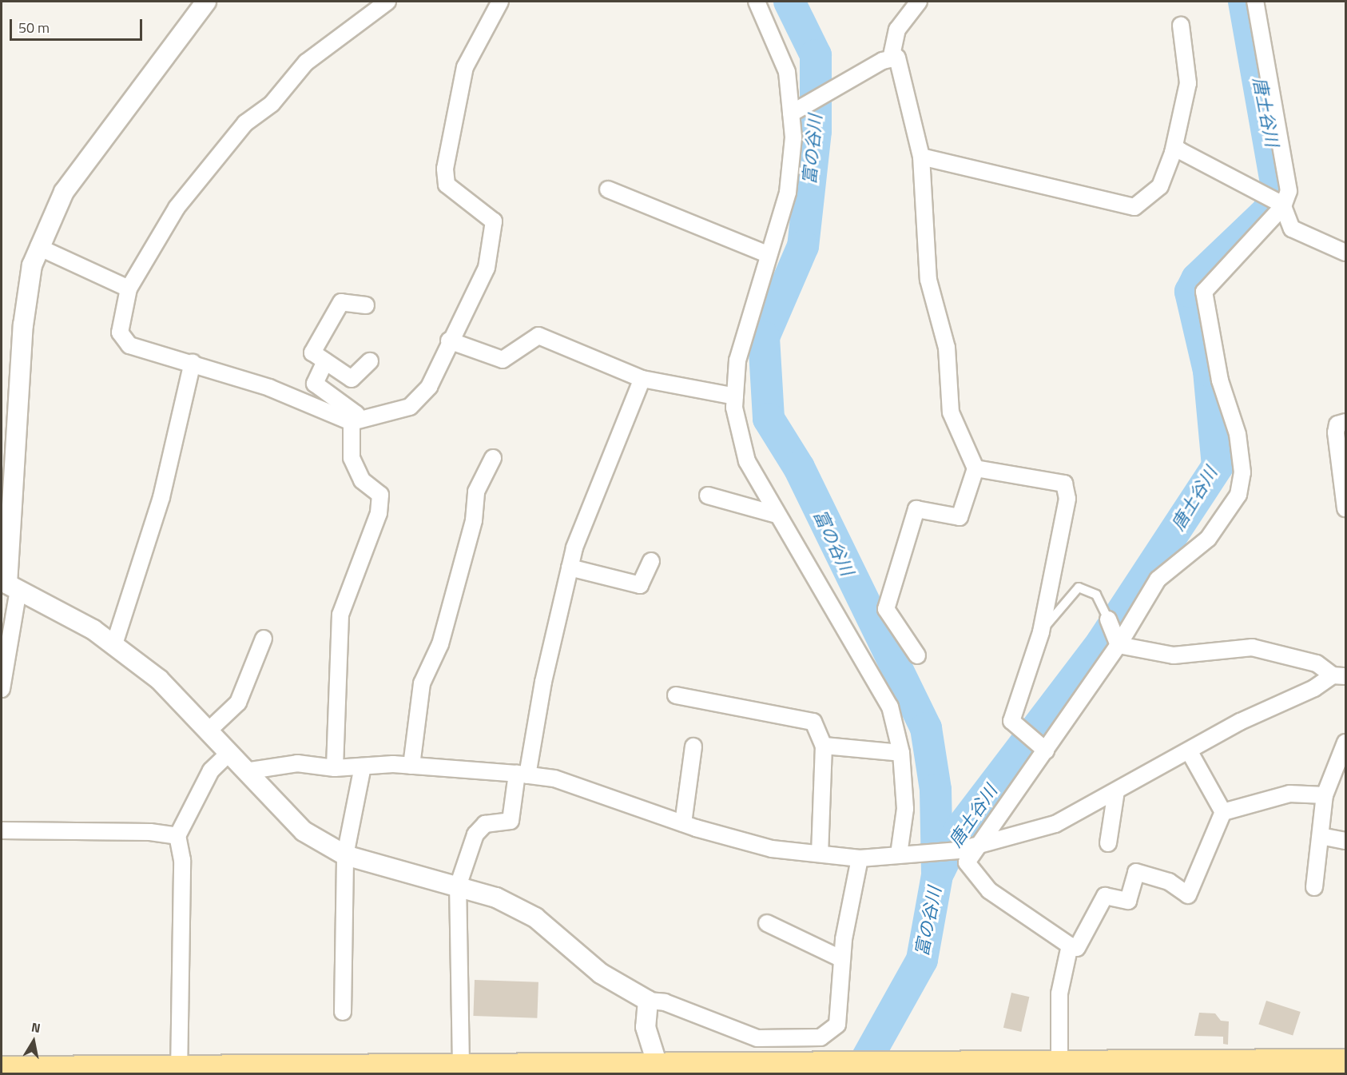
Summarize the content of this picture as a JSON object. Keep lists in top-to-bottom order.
{
  "water": ["唐土谷川", "富の谷川"],
  "scale_bar": "50 m",
  "north": "top"
}
